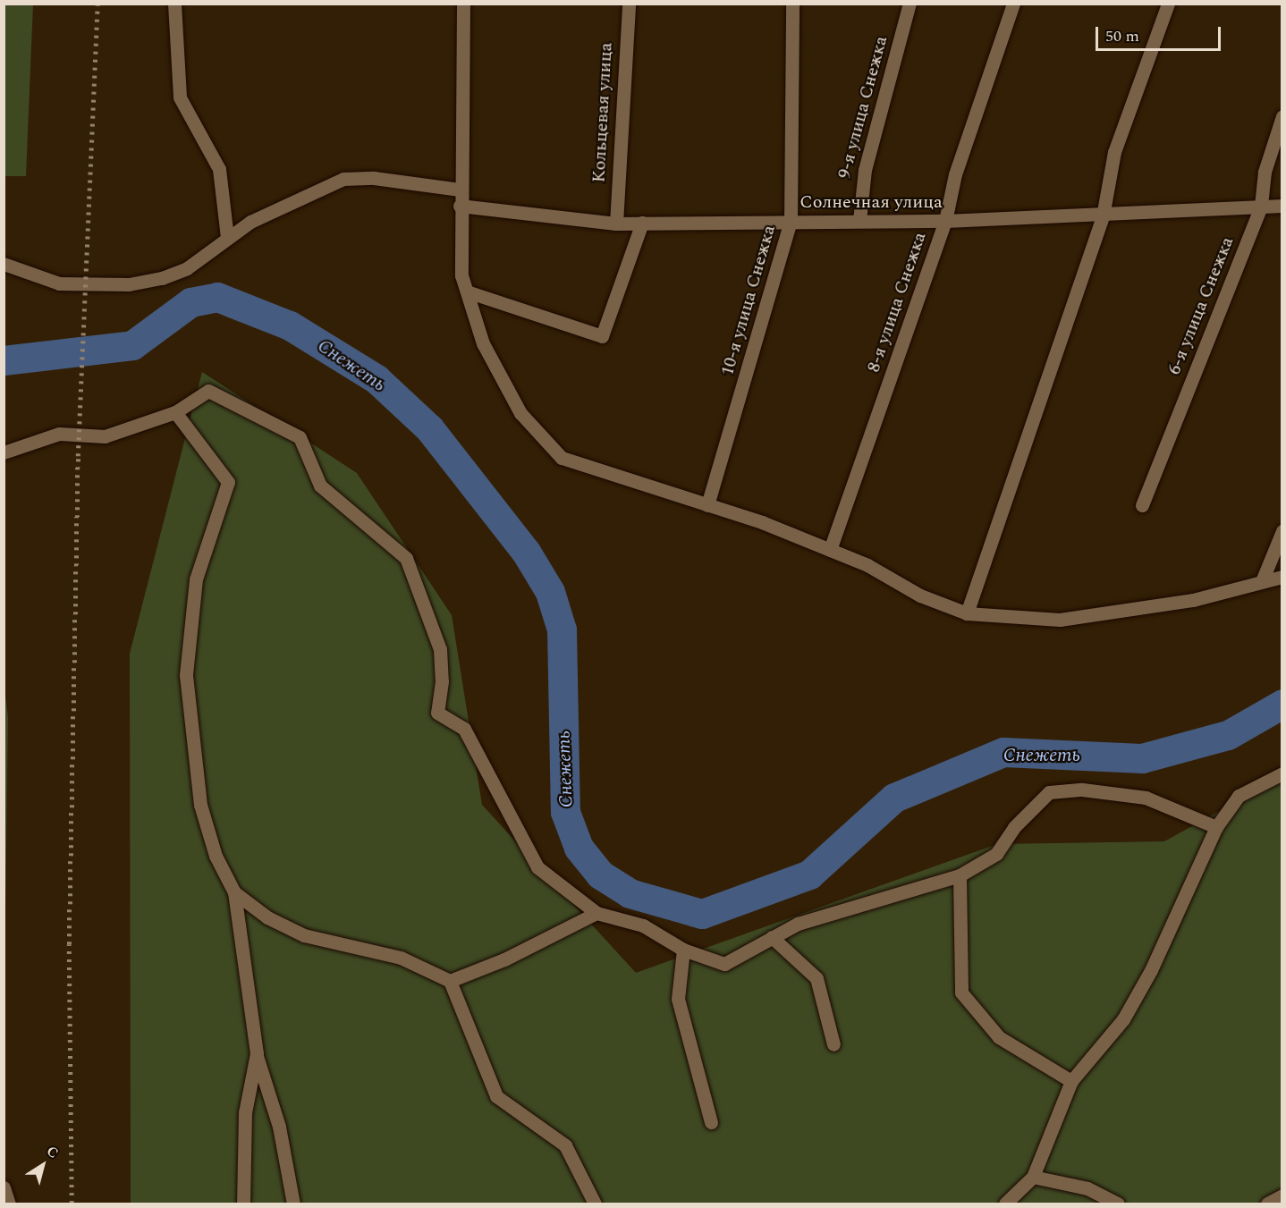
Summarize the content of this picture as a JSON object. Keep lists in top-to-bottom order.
{
  "streets": {
    "street": [
      "9-я улица Снежка",
      "Кольцевая улица",
      "Солнечная улица",
      "10-я улица Снежка",
      "8-я улица Снежка",
      "6-я улица Снежка"
    ]
  },
  "crossings": [
    ["9-я улица Снежка", "Солнечная улица"],
    ["Кольцевая улица", "Солнечная улица"],
    ["Солнечная улица", "10-я улица Снежка"],
    ["Солнечная улица", "8-я улица Снежка"],
    ["Солнечная улица", "6-я улица Снежка"]
  ],
  "water": ["Снежеть"],
  "scale_bar": "50 m",
  "north": "top right"
}
